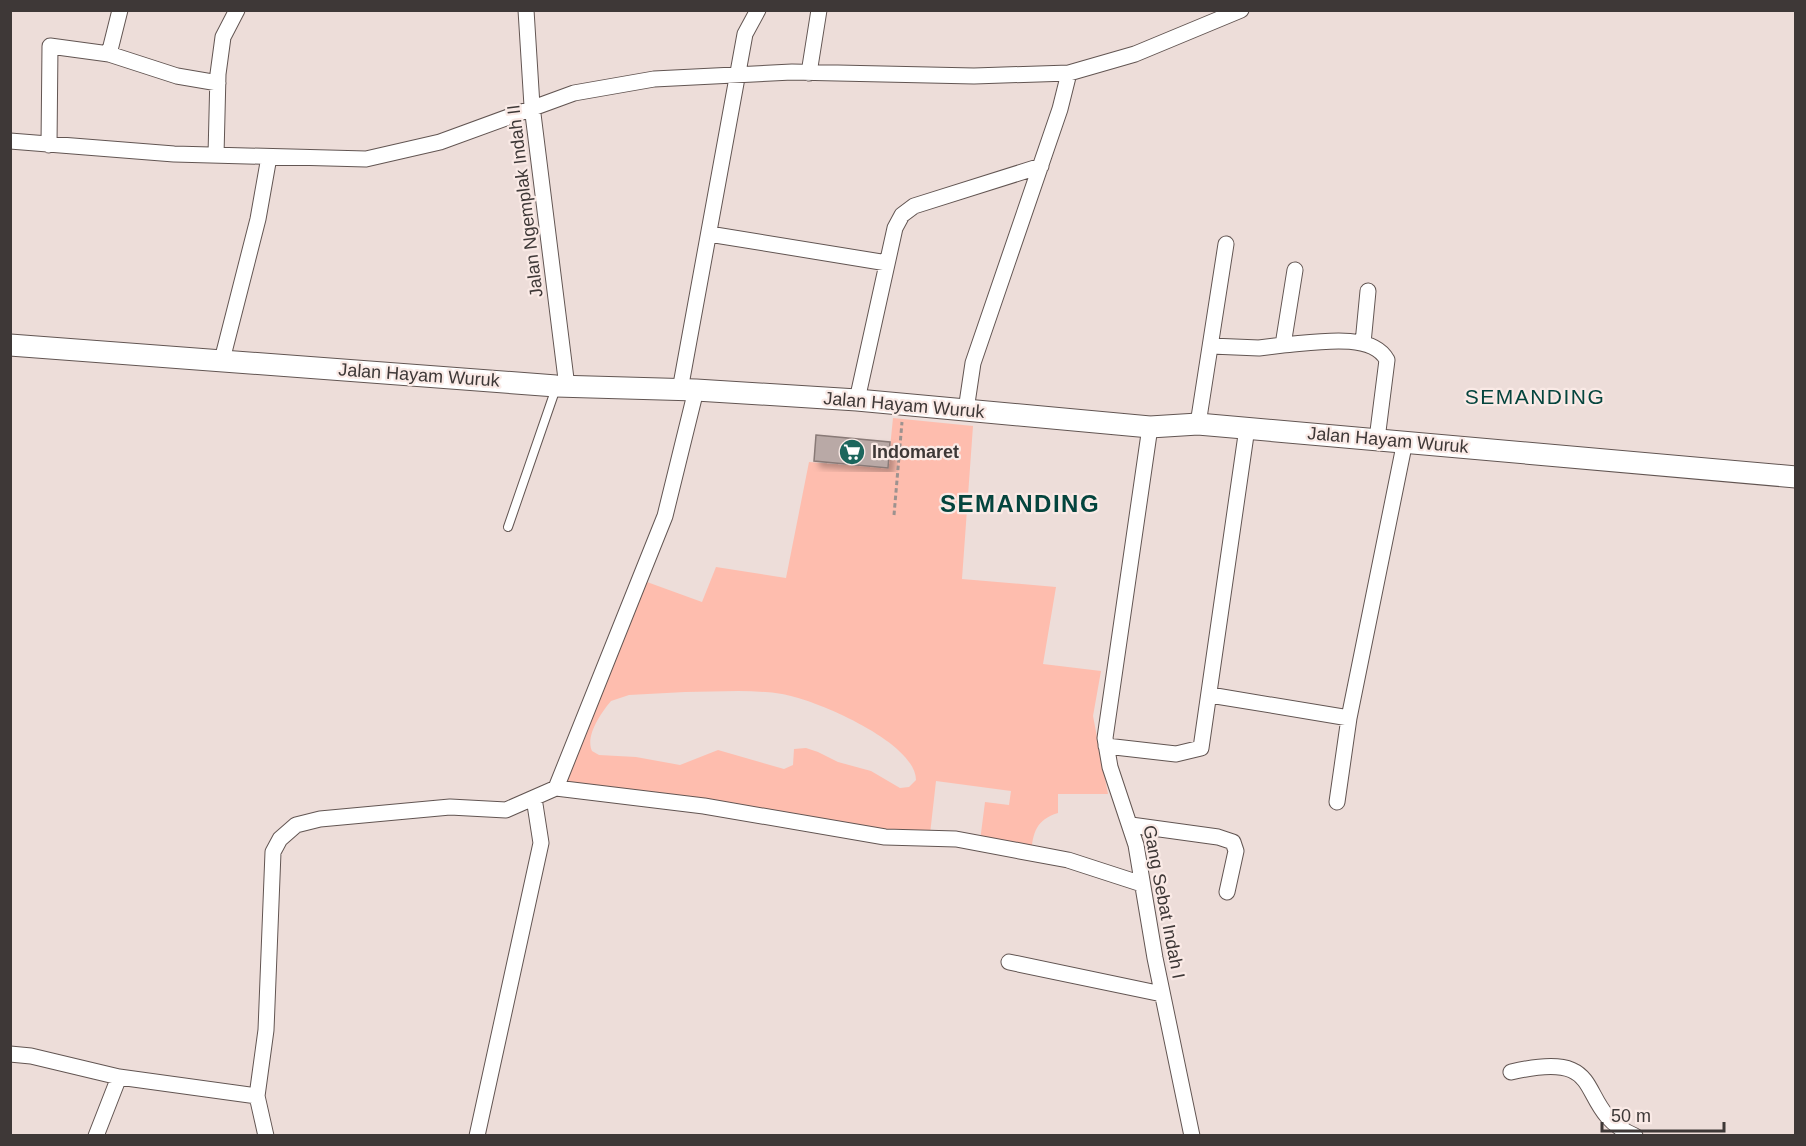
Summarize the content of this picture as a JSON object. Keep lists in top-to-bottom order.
{
  "streets": {
    "main road": ["Jalan Hayam Wuruk"],
    "street": ["Jalan Ngemplak Indah II", "Gang Sebat Indah I"]
  },
  "crossings": [
    ["Jalan Ngemplak Indah II", "Jalan Hayam Wuruk"],
    ["Jalan Hayam Wuruk", "Gang Sebat Indah I"]
  ],
  "districts": ["SEMANDING", "SEMANDING"],
  "places": {
    "supermarket": ["Indomaret"]
  },
  "scale_bar": "50 m"
}
